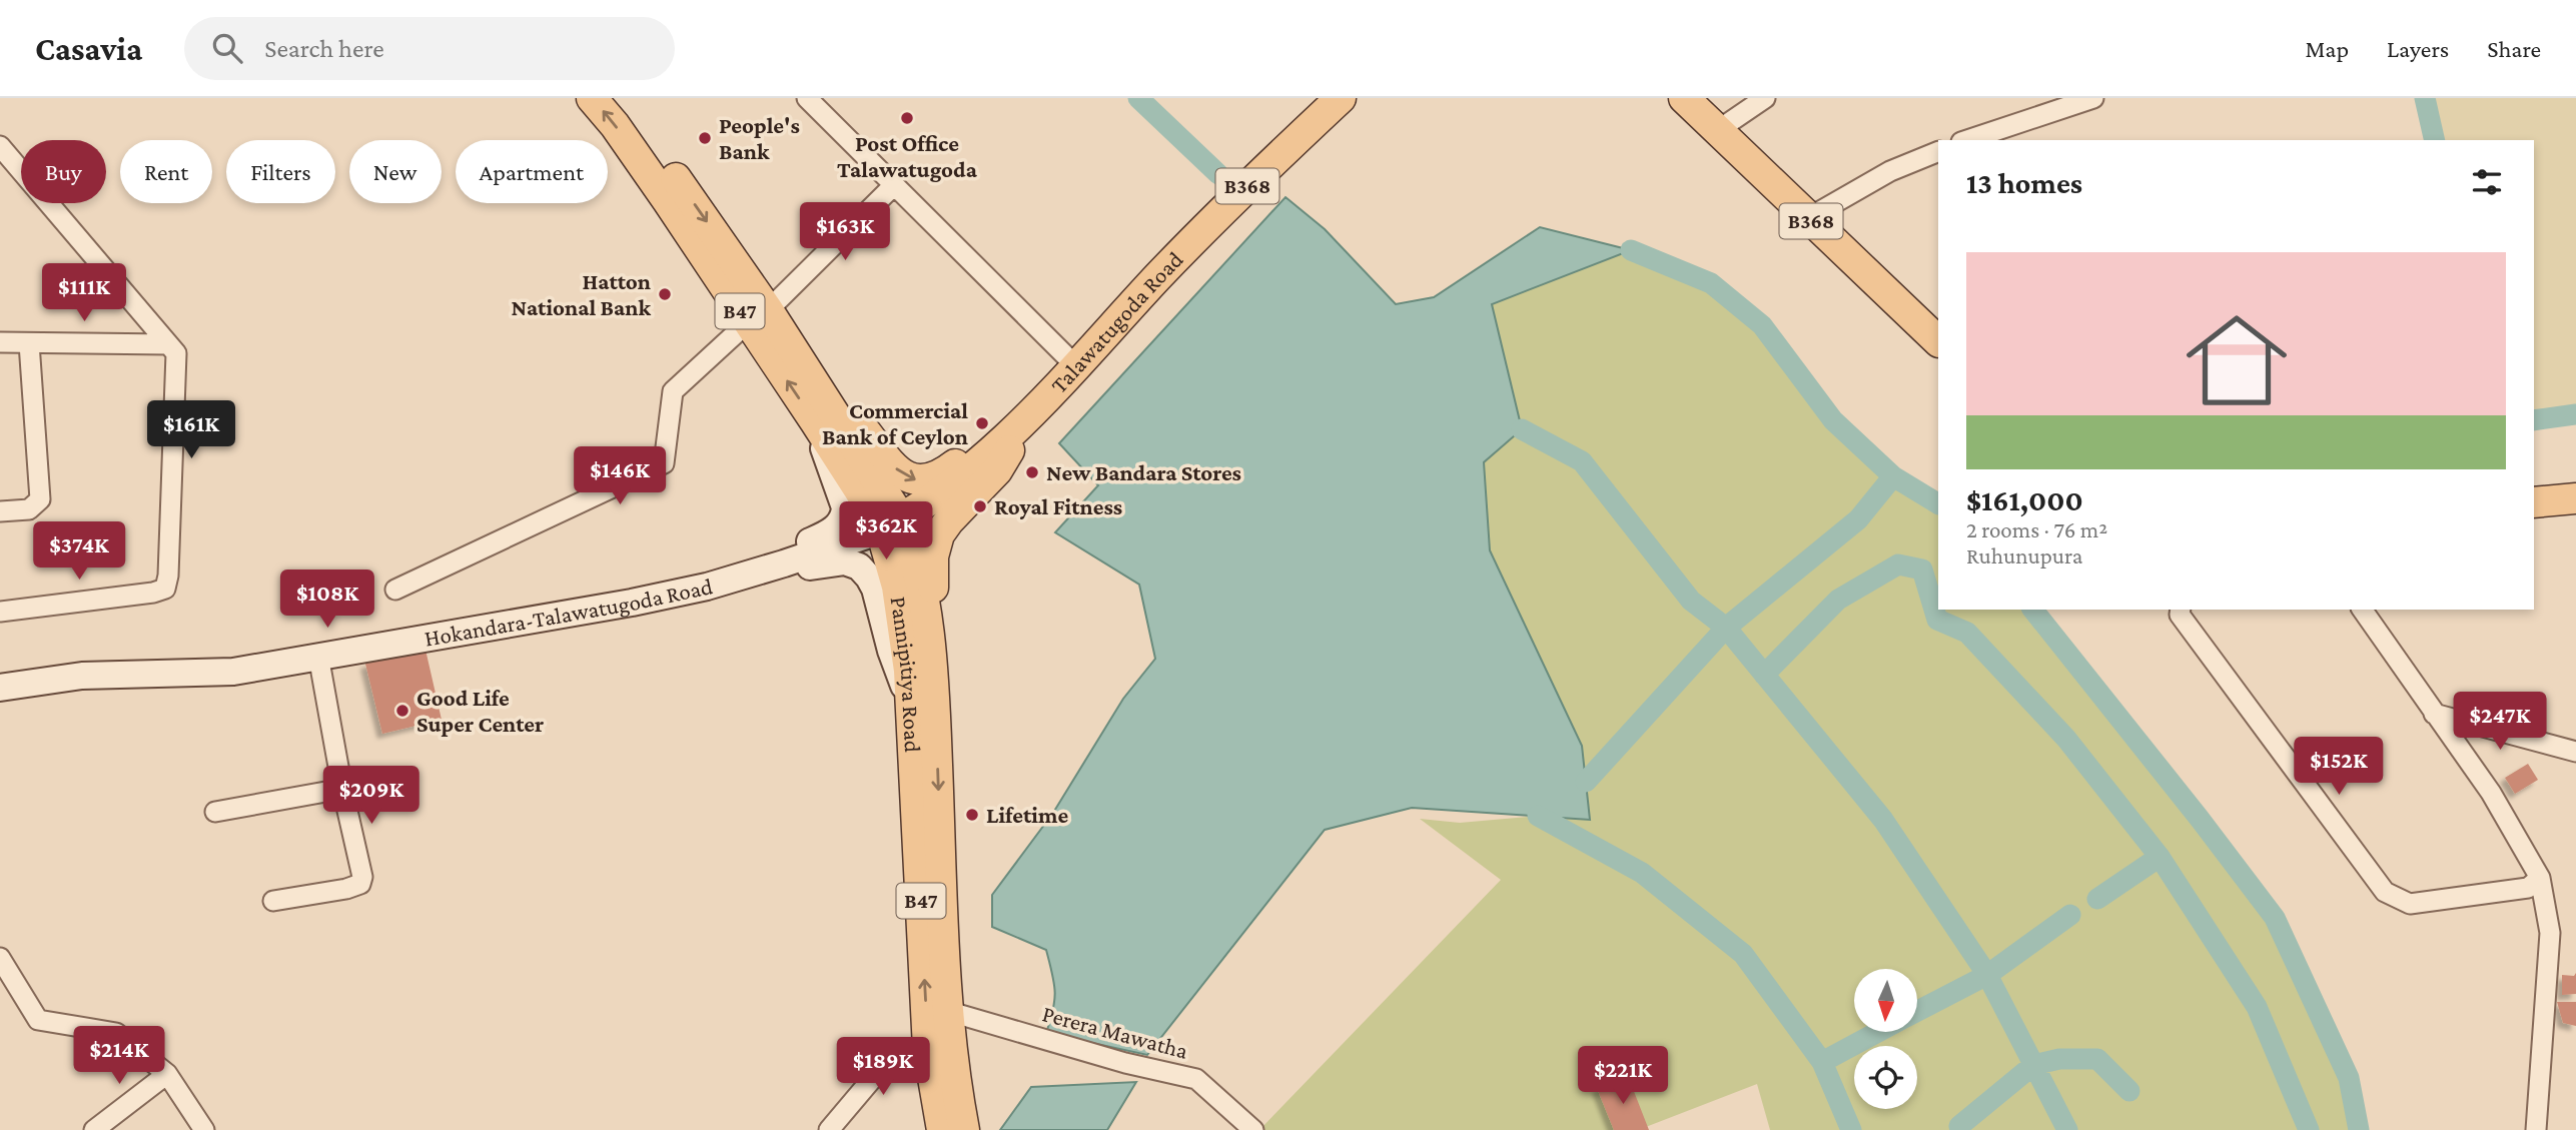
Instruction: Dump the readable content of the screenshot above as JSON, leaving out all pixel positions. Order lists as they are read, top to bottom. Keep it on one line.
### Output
{"streets":{"main road":["B368","B47","Talawatugoda Road","Hokandara-Talawatugoda Road","Pannipitiya Road"],"street":["Perera Mawatha"]},"crossings":[["Talawatugoda Road","Hokandara-Talawatugoda Road"],["Talawatugoda Road","Pannipitiya Road"],["Hokandara-Talawatugoda Road","Pannipitiya Road"],["Pannipitiya Road","Perera Mawatha"]],"places":["Post Office Talawatugoda","People's Bank","Hatton National Bank","Commercial Bank of Ceylon","New Bandara Stores","Royal Fitness","Good Life Super Center","Lifetime"],"north":"bottom","page":{"header":"Casavia","search":"Search here","nav":["Map","Layers","Share"],"chip":["Buy","Rent","Filters","New","Apartment"],"heading":"13 homes","price":["$163K","$111K","$161K","$146K","$362K","$374K","$108K","$247K","$152K","$209K","$214K","$189K","$221K"],"list":[{"name":"$161,000","note":"2 rooms · 76 m² · Ruhunupura"}]}}
